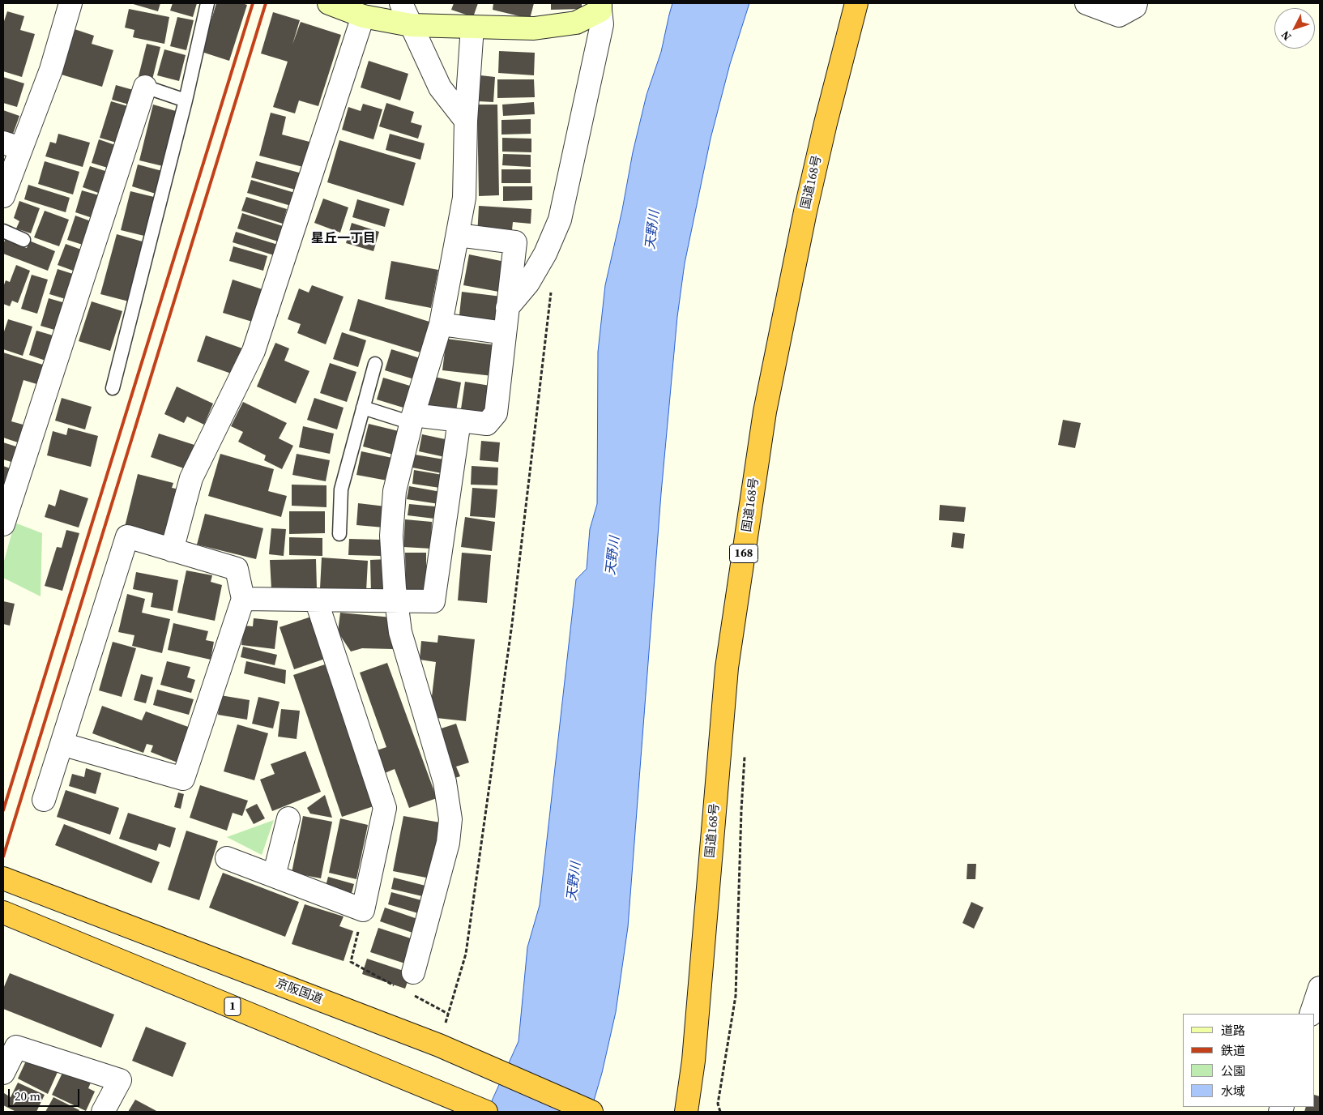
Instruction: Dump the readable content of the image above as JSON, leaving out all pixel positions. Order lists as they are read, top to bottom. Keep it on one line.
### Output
{"streets":{"highway":["国道168号","168","京阪国道","1"]},"districts":["星丘一丁目"],"water":["天野川"],"legend":["道路","鉄道","公園","水域"],"scale_bar":"20 m","north":"bottom left"}
